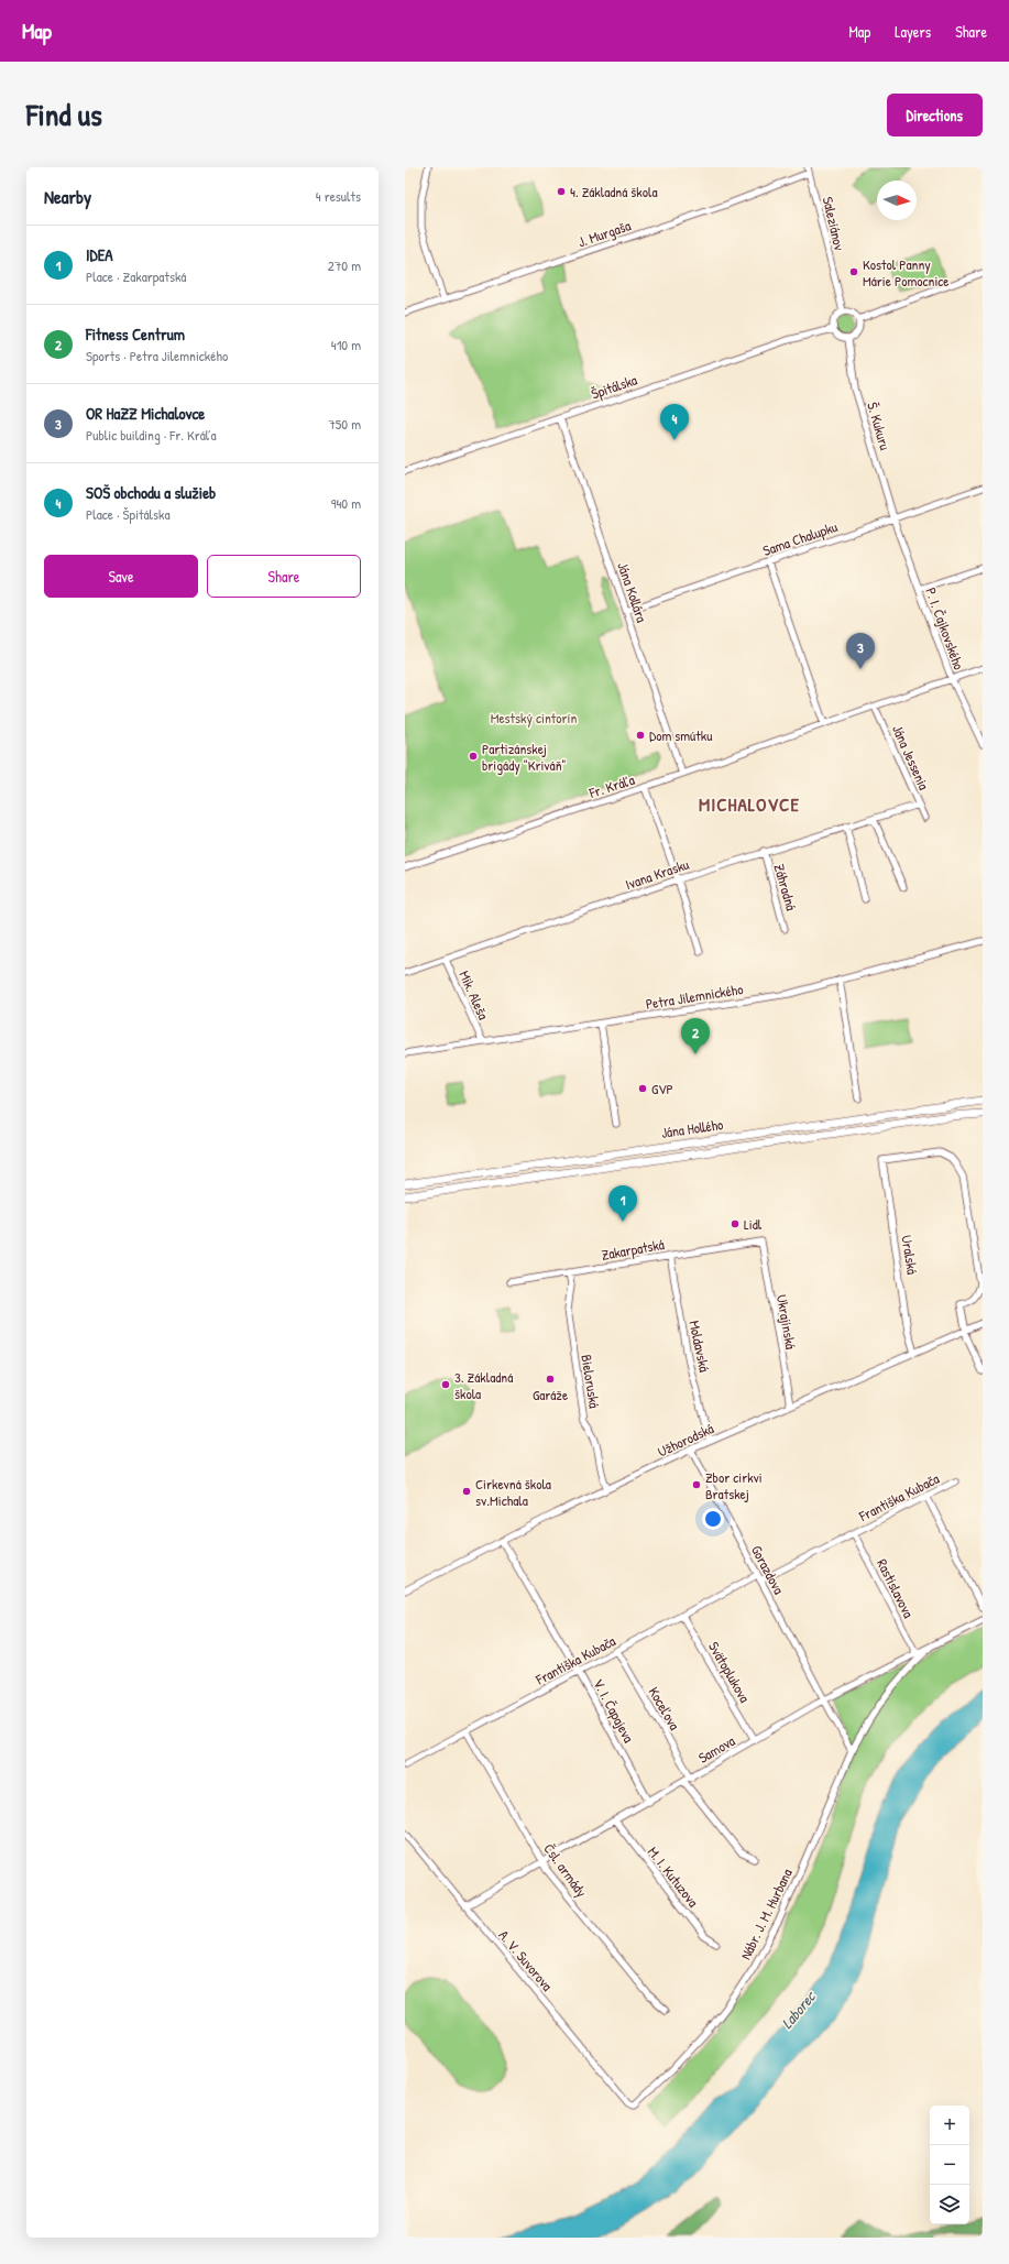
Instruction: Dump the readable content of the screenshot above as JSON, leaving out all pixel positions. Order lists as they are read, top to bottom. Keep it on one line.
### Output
{"streets":{"street":["Saleziánov","J. Murgaša","Špitálska","Š. Kukuru","Sama Chalupku","Jána Kollára","P. I. Čajkovského","Jána Jessenia","Fr. Kráľa","Ivana Krasku","Záhradná","Mik. Aleša","Petra Jilemnického","Jána Hollého","Zakarpatská","Uralská","Ukrajinská","Moldavská","Bieloruská","Užhorodská","Františka Kubača","Gorazdova","Rastislavova","Svätoplukova","Koceľova","V. I. Čapajeva","Samova","Čsl. armády","M. I. Kutuzova","Nábr. J. M. Hurbana","A. V. Suvorova"]},"crossings":[["Saleziánov","J. Murgaša"],["Saleziánov","Špitálska"],["Saleziánov","Š. Kukuru"],["Špitálska","Š. Kukuru"],["Špitálska","Jána Kollára"],["Š. Kukuru","Sama Chalupku"],["Š. Kukuru","P. I. Čajkovského"],["Sama Chalupku","Jána Kollára"],["Sama Chalupku","P. I. Čajkovského"],["Jána Kollára","Fr. Kráľa"],["P. I. Čajkovského","Fr. Kráľa"],["Jána Jessenia","Fr. Kráľa"],["Jána Jessenia","Ivana Krasku"],["Ivana Krasku","Záhradná"],["Ivana Krasku","Mik. Aleša"],["Mik. Aleša","Petra Jilemnického"],["Zakarpatská","Ukrajinská"],["Zakarpatská","Moldavská"],["Zakarpatská","Bieloruská"],["Uralská","Užhorodská"],["Ukrajinská","Užhorodská"],["Moldavská","Užhorodská"],["Bieloruská","Užhorodská"],["Užhorodská","Gorazdova"],["Užhorodská","V. I. Čapajeva"],["Františka Kubača","Gorazdova"],["Františka Kubača","Rastislavova"],["Františka Kubača","Svätoplukova"],["Františka Kubača","Koceľova"],["Františka Kubača","V. I. Čapajeva"],["Františka Kubača","Čsl. armády"],["Gorazdova","Samova"],["Rastislavova","Samova"],["Svätoplukova","Samova"],["Koceľova","Samova"],["V. I. Čapajeva","Samova"],["Samova","Čsl. armády"],["Samova","M. I. Kutuzova"],["Samova","Nábr. J. M. Hurbana"],["Samova","A. V. Suvorova"],["Nábr. J. M. Hurbana","A. V. Suvorova"]],"districts":["MICHALOVCE"],"water":["Laborec"],"parks":["Mestský cintorín"],"places":["4. Základná škola","Kostol Panny Márie Pomocnice","Dom smútku","Partizánskej brigády \"Kriváň\"","GVP","Lidl","Garáže","3. Základná škola","Zbor cirkvi Bratskej","Cirkevná škola sv.Michala"],"north":"right","page":{"header":"Map","nav":["Map","Layers","Share"],"title":"Find us","buttons":["Directions",["Save","Share"]],"heading":["Nearby","4 results"],"list":[{"mark":"1","name":"IDEA","note":"Place · Zakarpatská","value":"270 m"},{"mark":"2","name":"Fitness Centrum","note":"Sports · Petra Jilemnického","value":"410 m"},{"mark":"3","name":"OR HaZZ Michalovce","note":"Public building · Fr. Kráľa","value":"750 m"},{"mark":"4","name":"SOŠ obchodu a služieb","note":"Place · Špitálska","value":"940 m"}],"pins":["4","3","2","1"],"map_buttons":["+","−"]}}
